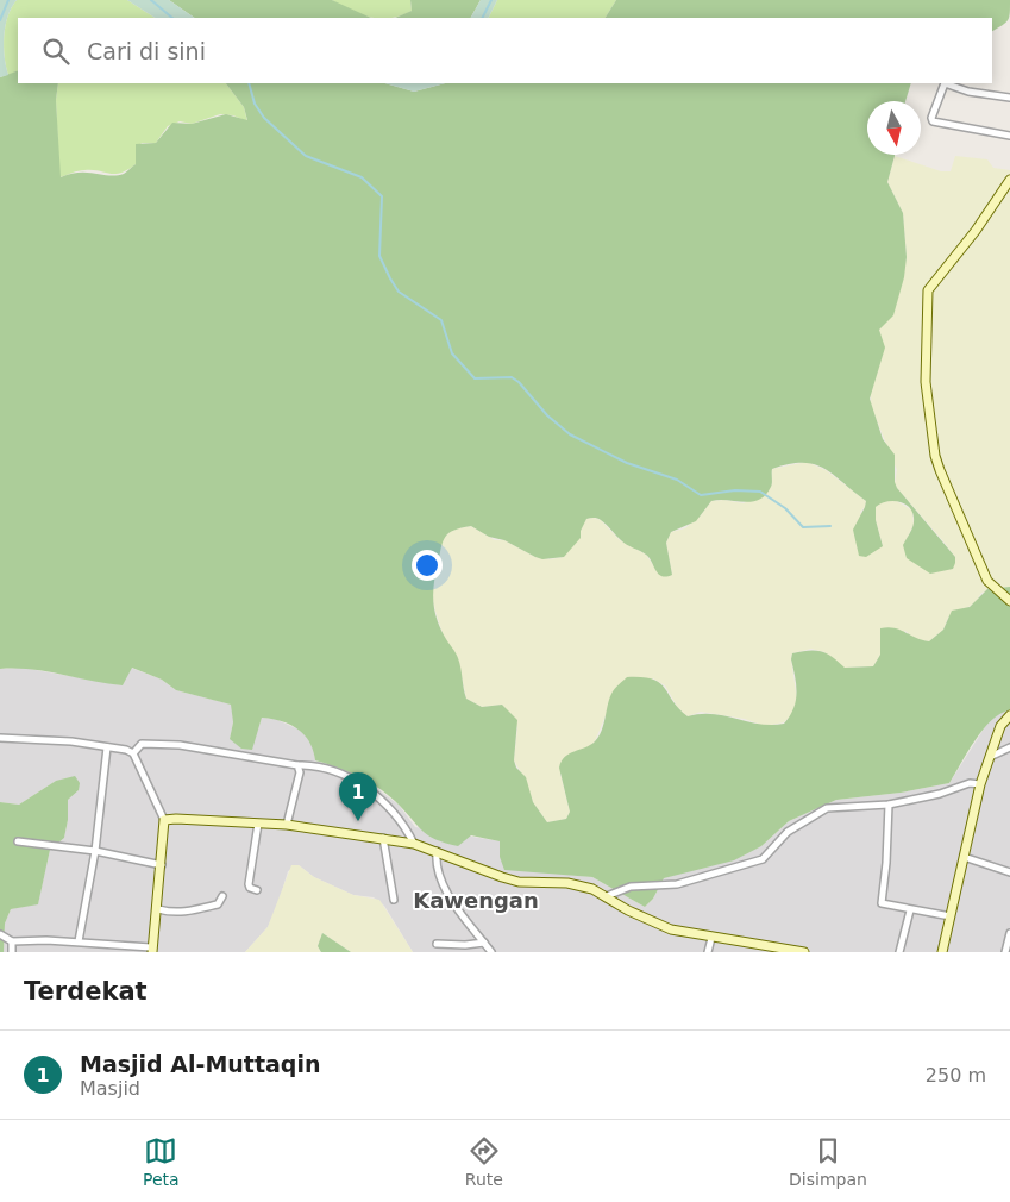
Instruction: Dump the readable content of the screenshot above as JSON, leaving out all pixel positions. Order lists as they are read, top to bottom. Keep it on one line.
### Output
{"districts":["Kawengan"],"north":"bottom","page":{"search":"Cari di sini","pins":"1","heading":"Terdekat","list":[{"mark":"1","name":"Masjid Al-Muttaqin","note":"Masjid","value":"250 m"}],"nav":["Peta","Rute","Disimpan"]}}
